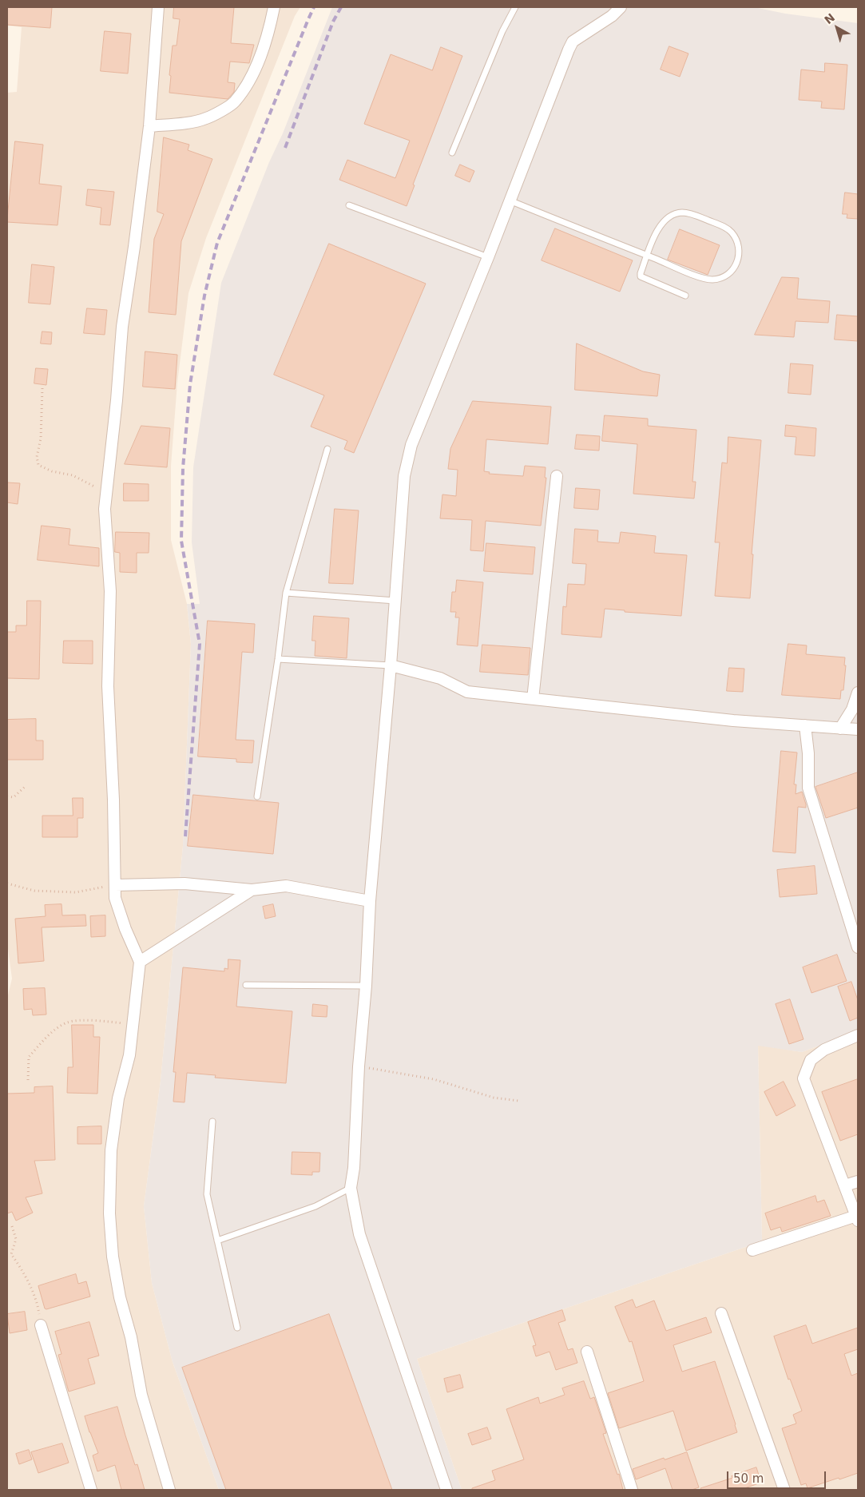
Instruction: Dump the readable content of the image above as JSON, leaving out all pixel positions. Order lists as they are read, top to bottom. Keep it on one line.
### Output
{"scale_bar":"50 m","north":"top left"}
